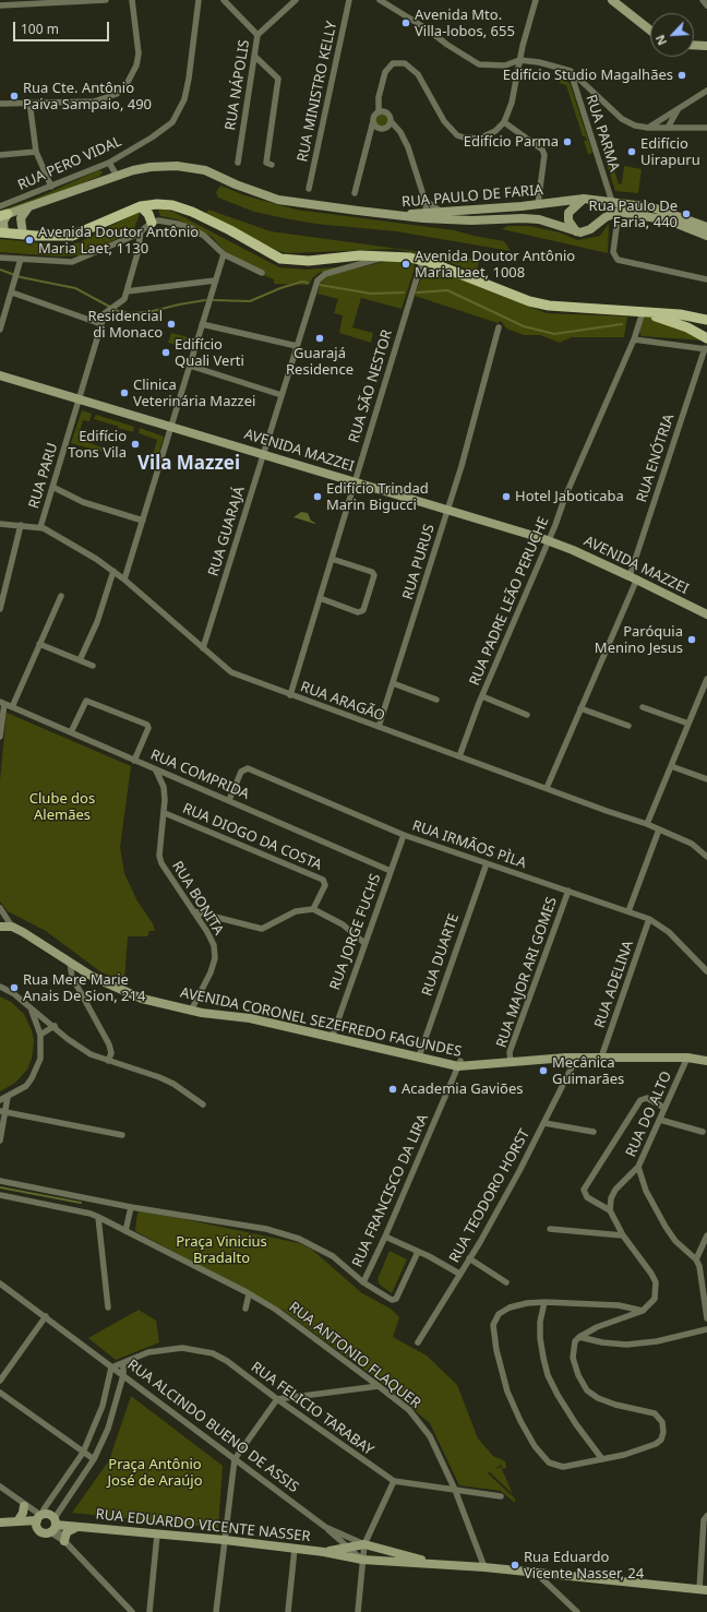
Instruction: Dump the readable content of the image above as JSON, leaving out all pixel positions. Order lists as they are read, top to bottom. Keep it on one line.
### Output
{"streets":{"street":["RUA NÁPOLIS","RUA MINISTRO KELLY","RUA PARMA","RUA PERO VIDAL","RUA PAULO DE FARIA","RUA SÃO NESTOR","AVENIDA MAZZEI","RUA ENÓTRIA","RUA PARU","RUA GUARAJÁ","RUA PURUS","RUA PADRE LEÃO PERUCHE","RUA ARAGÃO","RUA COMPRIDA","RUA DIOGO DA COSTA","RUA IRMÃOS PÌLA","RUA BONITA","RUA JORGE FUCHS","RUA DUARTE","RUA MAJOR ARI GOMES","RUA ADELINA","AVENIDA CORONEL SEZEFREDO FAGUNDES","RUA DO ALTO","RUA FRANCISCO DA LIRA","RUA TEODORO HORST","RUA ANTONIO FLAQUER","RUA FELICIO TARABAY","RUA ALCINDO BUENO DE ASSIS","RUA EDUARDO VICENTE NASSER"]},"crossings":[["RUA PARMA","RUA PAULO DE FARIA"],["RUA SÃO NESTOR","AVENIDA MAZZEI"],["RUA SÃO NESTOR","RUA ARAGÃO"],["AVENIDA MAZZEI","RUA ENÓTRIA"],["AVENIDA MAZZEI","RUA PARU"],["AVENIDA MAZZEI","RUA GUARAJÁ"],["AVENIDA MAZZEI","RUA PURUS"],["AVENIDA MAZZEI","RUA PADRE LEÃO PERUCHE"],["RUA ENÓTRIA","RUA ARAGÃO"],["RUA PARU","RUA ARAGÃO"],["RUA GUARAJÁ","RUA ARAGÃO"],["RUA PURUS","RUA ARAGÃO"],["RUA PADRE LEÃO PERUCHE","RUA ARAGÃO"],["RUA COMPRIDA","RUA IRMÃOS PÌLA"],["RUA COMPRIDA","RUA BONITA"],["RUA COMPRIDA","RUA JORGE FUCHS"],["RUA DIOGO DA COSTA","RUA BONITA"],["RUA IRMÃOS PÌLA","RUA JORGE FUCHS"],["RUA IRMÃOS PÌLA","RUA DUARTE"],["RUA IRMÃOS PÌLA","RUA MAJOR ARI GOMES"],["RUA IRMÃOS PÌLA","RUA ADELINA"],["RUA BONITA","AVENIDA CORONEL SEZEFREDO FAGUNDES"],["RUA JORGE FUCHS","AVENIDA CORONEL SEZEFREDO FAGUNDES"],["RUA DUARTE","AVENIDA CORONEL SEZEFREDO FAGUNDES"],["RUA MAJOR ARI GOMES","AVENIDA CORONEL SEZEFREDO FAGUNDES"],["AVENIDA CORONEL SEZEFREDO FAGUNDES","RUA FRANCISCO DA LIRA"],["AVENIDA CORONEL SEZEFREDO FAGUNDES","RUA TEODORO HORST"],["RUA ANTONIO FLAQUER","RUA FELICIO TARABAY"],["RUA ANTONIO FLAQUER","RUA EDUARDO VICENTE NASSER"],["RUA FELICIO TARABAY","RUA ALCINDO BUENO DE ASSIS"],["RUA ALCINDO BUENO DE ASSIS","RUA EDUARDO VICENTE NASSER"]],"districts":["Vila Mazzei"],"parks":["Clube dos Alemães","Praça Vinicius Bradalto","Praça Antônio José de Araújo"],"places":["Avenida Mto. Villa-lobos, 655","Edifício Studio Magalhães","Rua Cte. Antônio Paiva Sampaio, 490","Edifício Parma","Edifício Uirapuru","Rua Paulo De Faria, 440","Avenida Doutor Antônio Maria Laet, 1130","Avenida Doutor Antônio Maria Laet, 1008","Residencial di Monaco","Guarajá Residence","Edifício Quali Verti","Clinica Veterinária Mazzei","Edifício Tons Vila","Edifício Trindad Marin Bigucci","Hotel Jaboticaba","Paróquia Menino Jesus","Rua Mere Marie Anais De Sion, 214","Mecânica Guimarães","Academia Gaviões","Rua Eduardo Vicente Nasser, 24"],"scale_bar":"100 m","north":"bottom left"}
